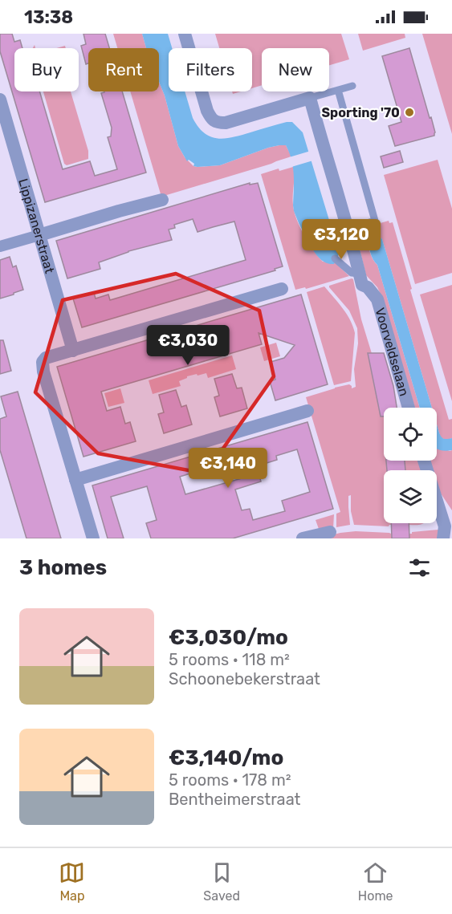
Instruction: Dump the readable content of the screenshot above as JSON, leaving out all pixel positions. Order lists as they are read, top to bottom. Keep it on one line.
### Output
{"streets":{"street":["Lippizanerstraat","Voorveldselaan"]},"places":["Sporting '70"],"page":{"status":"13:38","chip":["Buy","Rent","Filters","New"],"price":["€3,120","€3,030","€3,140"],"heading":"3 homes","list":[{"name":"€3,030/mo","note":"5 rooms · 118 m² · Schoonebekerstraat"},{"name":"€3,140/mo","note":"5 rooms · 178 m² · Bentheimerstraat"}],"tabs":["Map","Saved","Home"]}}
